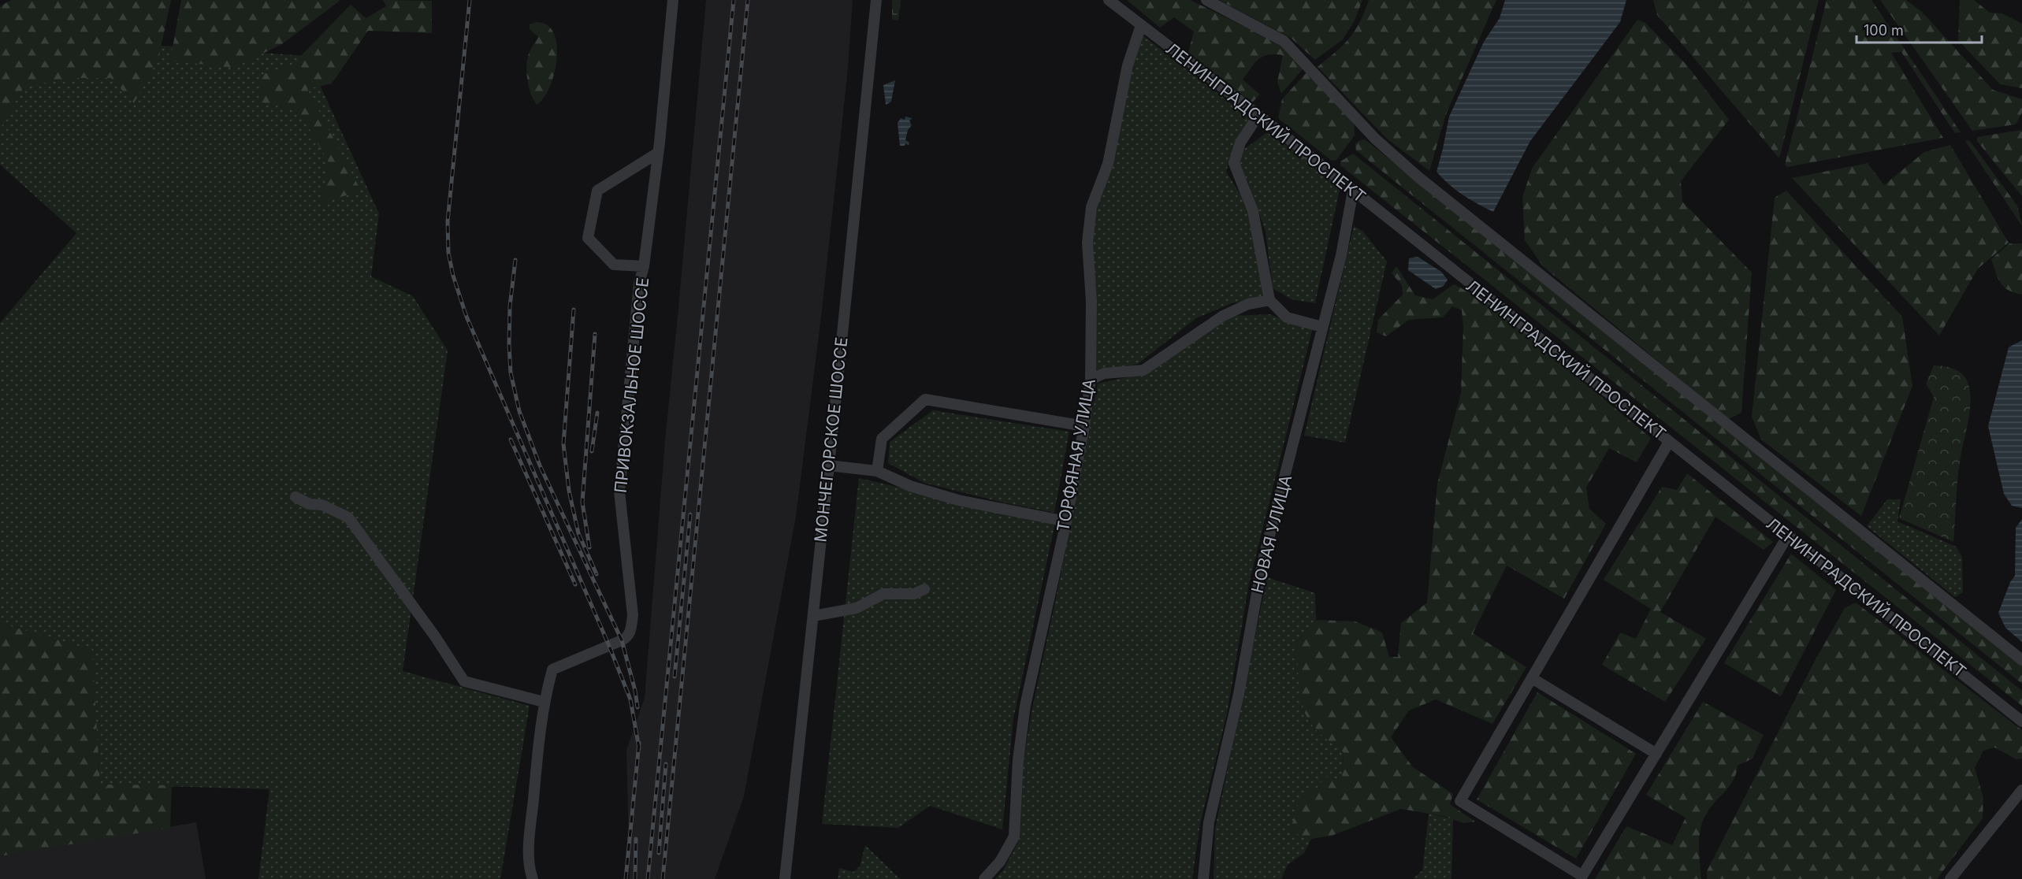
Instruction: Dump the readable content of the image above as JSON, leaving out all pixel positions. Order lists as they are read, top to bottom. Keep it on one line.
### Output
{"streets":{"street":["ЛЕНИНГРАДСКИЙ ПРОСПЕКТ","ПРИВОКЗАЛЬНОЕ ШОССЕ","МОНЧЕГОРСКОЕ ШОССЕ","ТОРФЯНАЯ УЛИЦА","НОВАЯ УЛИЦА"]},"crossings":[["ЛЕНИНГРАДСКИЙ ПРОСПЕКТ","ТОРФЯНАЯ УЛИЦА"],["ЛЕНИНГРАДСКИЙ ПРОСПЕКТ","НОВАЯ УЛИЦА"]],"scale_bar":"100 m"}
